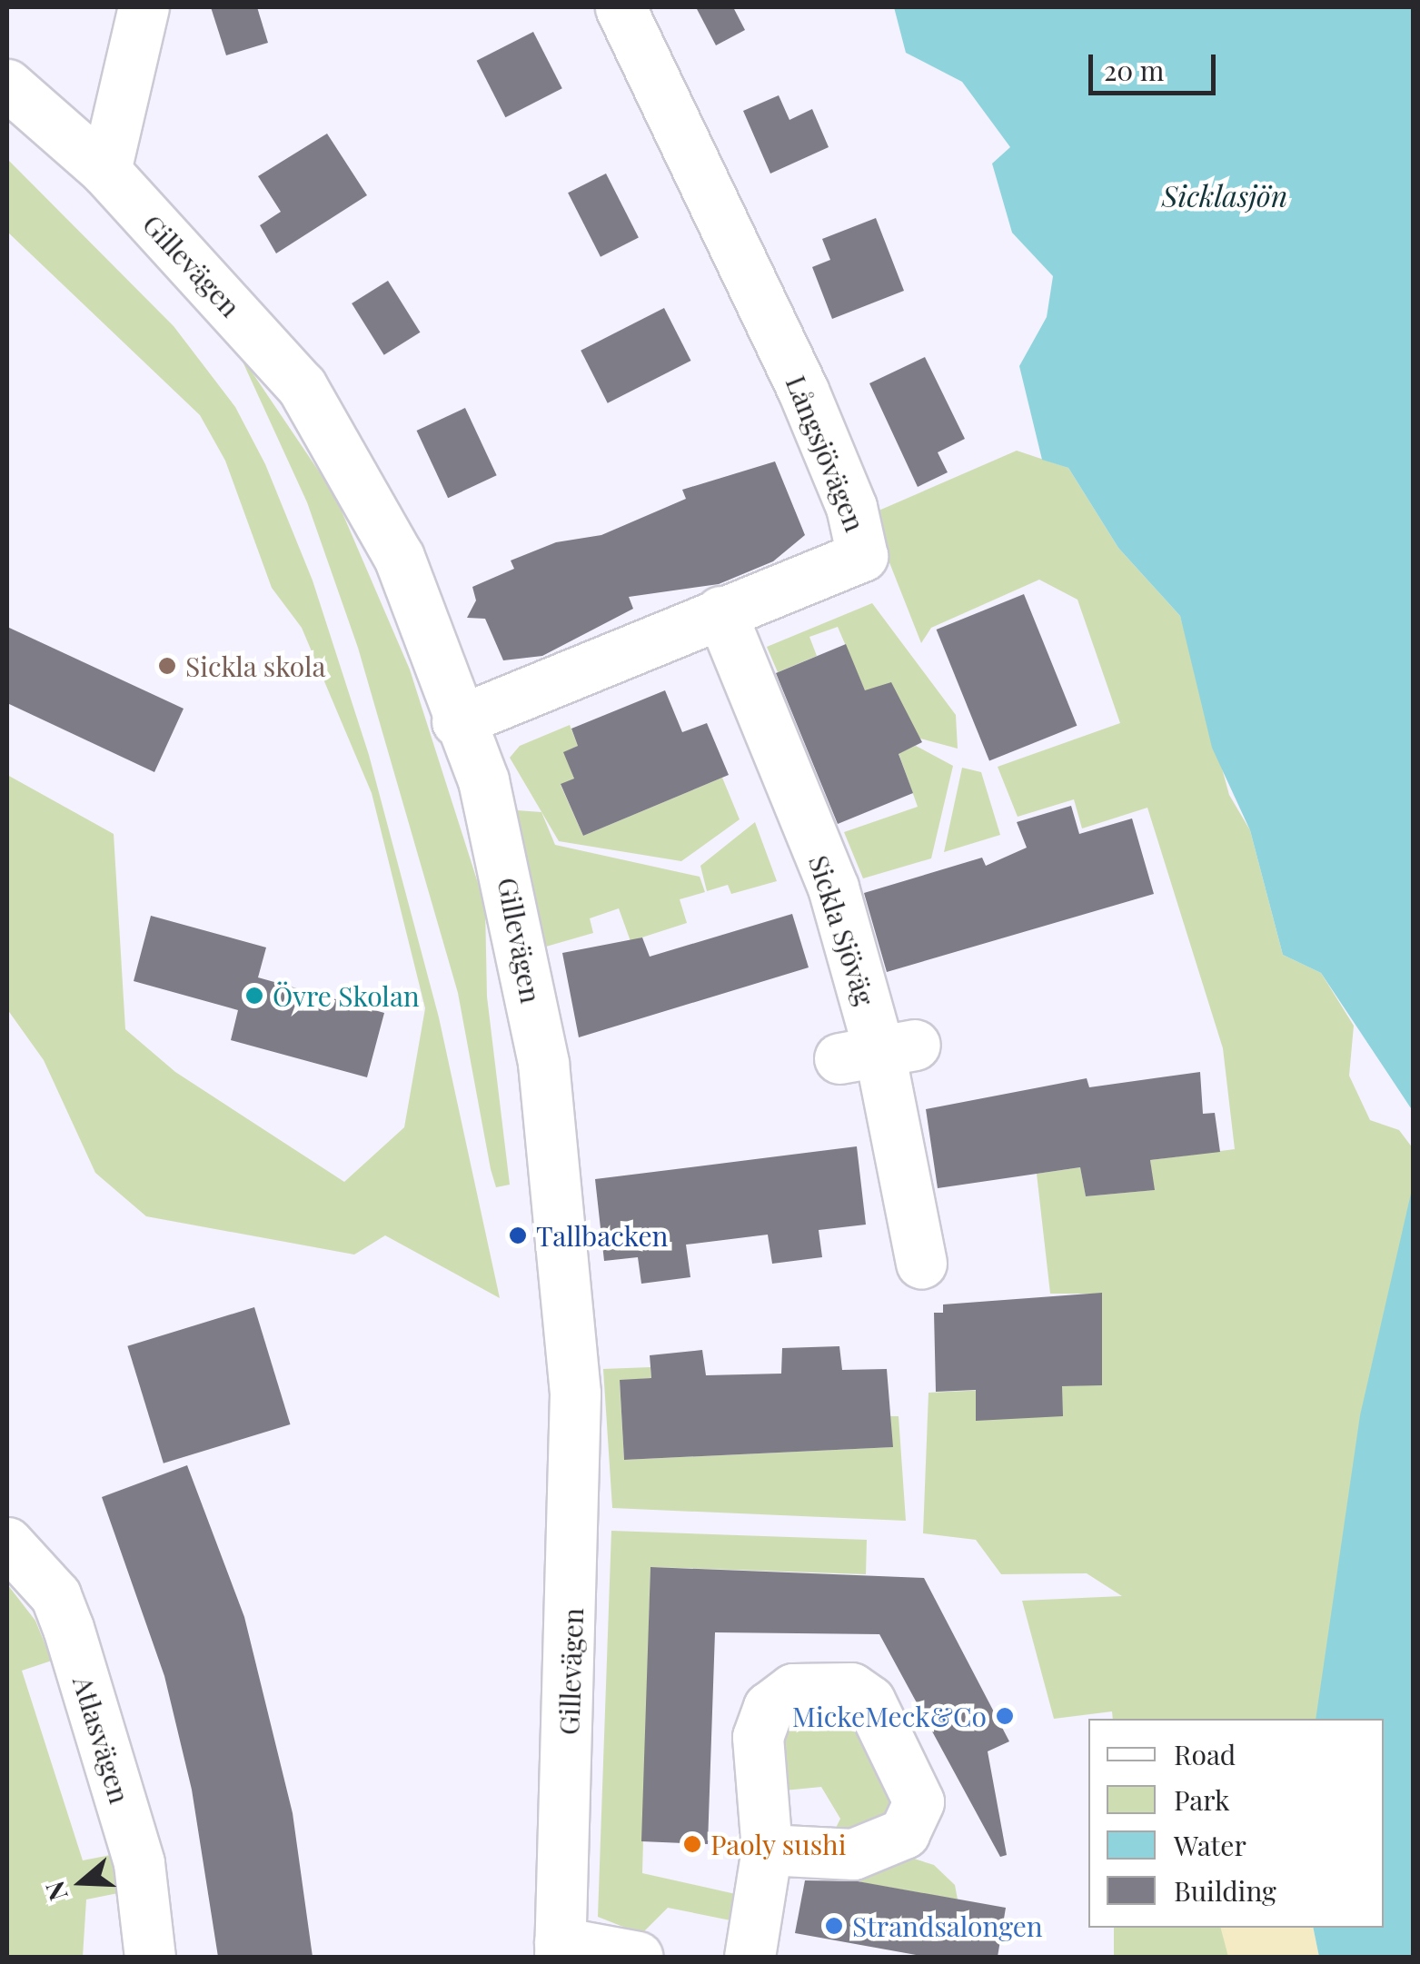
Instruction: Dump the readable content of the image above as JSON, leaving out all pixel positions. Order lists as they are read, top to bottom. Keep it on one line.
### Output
{"streets":{"street":["Gillevägen","Långsjövägen","Sickla Sjöväg","Atlasvägen"]},"crossings":[["Gillevägen","Långsjövägen"],["Långsjövägen","Sickla Sjöväg"]],"water":["Sicklasjön"],"places":["Sickla skola","Övre Skolan","Tallbacken","MickeMeck&Co","Paoly sushi","Strandsalongen"],"legend":["Road","Park","Water","Building"],"scale_bar":"20 m","north":"left"}
